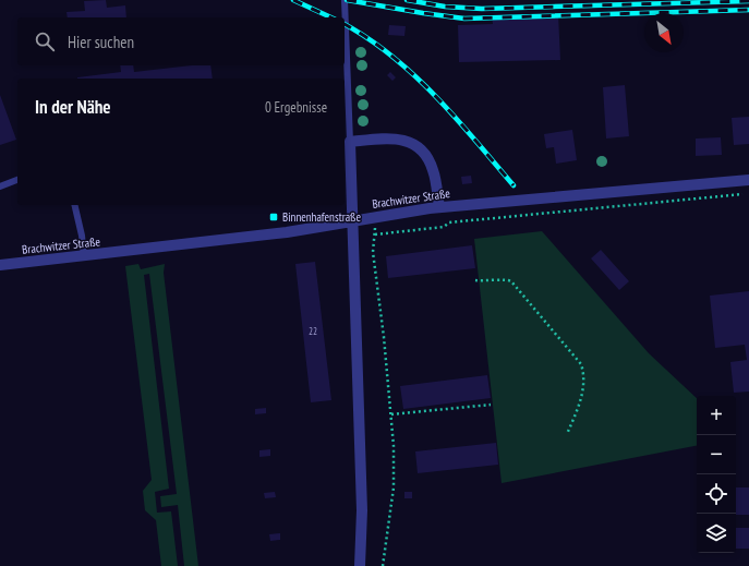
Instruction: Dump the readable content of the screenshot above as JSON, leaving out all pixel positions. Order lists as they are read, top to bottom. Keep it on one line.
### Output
{"streets":{"street":["Brachwitzer Straße"]},"places":{"transit":["Binnenhafenstraße"]},"house_numbers":["22"],"north":"bottom right","page":{"search":"Hier suchen","heading":["In der Nähe","0 Ergebnisse"],"map_buttons":["+","−"]}}
